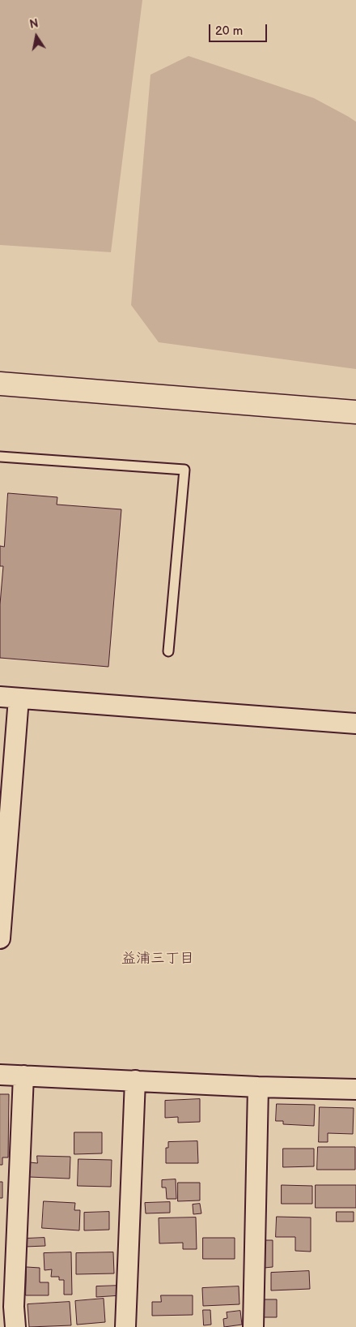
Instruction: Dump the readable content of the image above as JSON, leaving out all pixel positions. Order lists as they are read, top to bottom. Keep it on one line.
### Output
{"districts":["益浦三丁目"],"scale_bar":"20 m","north":"top"}
